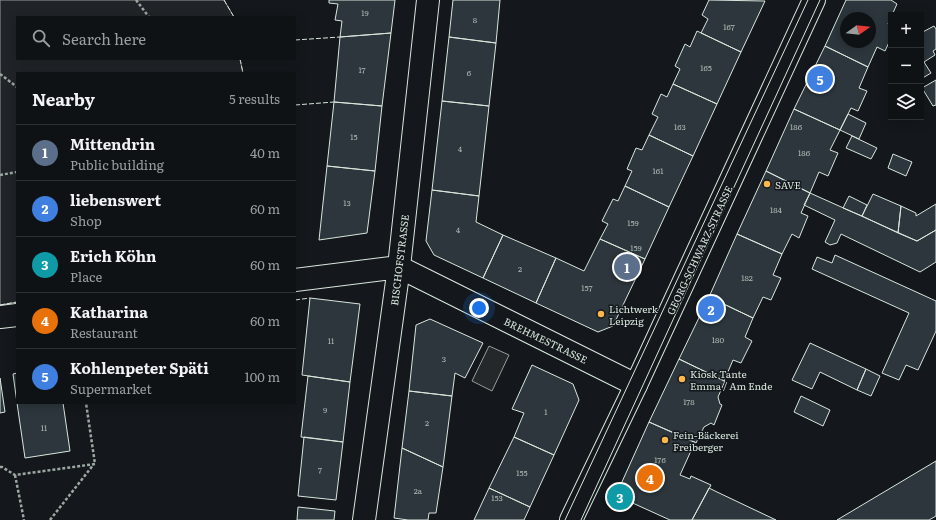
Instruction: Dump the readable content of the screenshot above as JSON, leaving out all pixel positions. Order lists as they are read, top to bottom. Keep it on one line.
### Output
{"streets":{"street":["GEORG-SCHWARZ-STRASSE","BISCHOFSTRASSE","BREHMESTRASSE"]},"crossings":[["GEORG-SCHWARZ-STRASSE","BREHMESTRASSE"],["BISCHOFSTRASSE","BREHMESTRASSE"]],"places":["SAVE","Lichtwerk Leipzig","Kiosk Tante Emma / Am Ende","Fein-Bäckerei Freiberger"],"house_numbers":["19","8","167","165","17","6","163","186","15","4","186","161","13","184","159","4","159","2","182","157","180","11","3","178","9","1","2","11","176","7","155","2a","153"],"north":"right","page":{"map_buttons":["+","−"],"search":"Search here","pins":["5","1","2","4","3"],"heading":["Nearby","5 results"],"list":[{"mark":"1","name":"Mittendrin","note":"Public building","value":"40 m"},{"mark":"2","name":"liebenswert","note":"Shop","value":"60 m"},{"mark":"3","name":"Erich Köhn","note":"Place","value":"60 m"},{"mark":"4","name":"Katharina","note":"Restaurant","value":"60 m"},{"mark":"5","name":"Kohlenpeter Späti","note":"Supermarket","value":"100 m"}]}}
